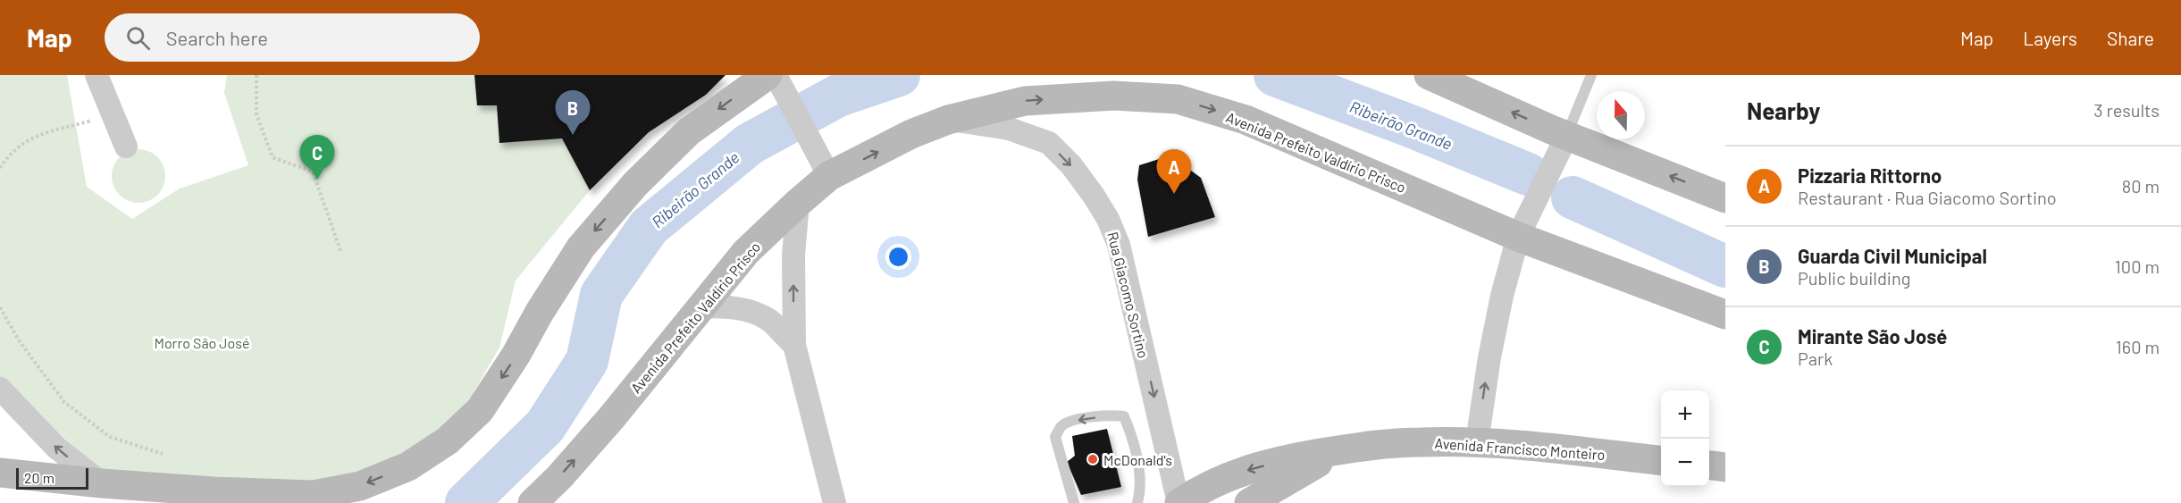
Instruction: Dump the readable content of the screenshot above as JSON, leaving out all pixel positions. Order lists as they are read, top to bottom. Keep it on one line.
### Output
{"streets":{"main road":["Avenida Prefeito Valdírio Prisco","Avenida Francisco Monteiro"],"street":["Rua Giacomo Sortino"]},"crossings":[["Avenida Prefeito Valdírio Prisco","Rua Giacomo Sortino"],["Rua Giacomo Sortino","Avenida Francisco Monteiro"]],"one_way":["Avenida Prefeito Valdírio Prisco","Rua Giacomo Sortino"],"water":["Ribeirão Grande"],"parks":["Morro São José"],"places":["McDonald's"],"scale_bar":"20 m","north":"top","page":{"header":"Map","search":"Search here","nav":["Map","Layers","Share"],"heading":["Nearby","3 results"],"pins":["B","C","A"],"list":[{"mark":"A","name":"Pizzaria Rittorno","note":"Restaurant · Rua Giacomo Sortino","value":"80 m"},{"mark":"B","name":"Guarda Civil Municipal","note":"Public building","value":"100 m"},{"mark":"C","name":"Mirante São José","note":"Park","value":"160 m"}],"map_buttons":["+","−"],"scale":"20 m"}}
